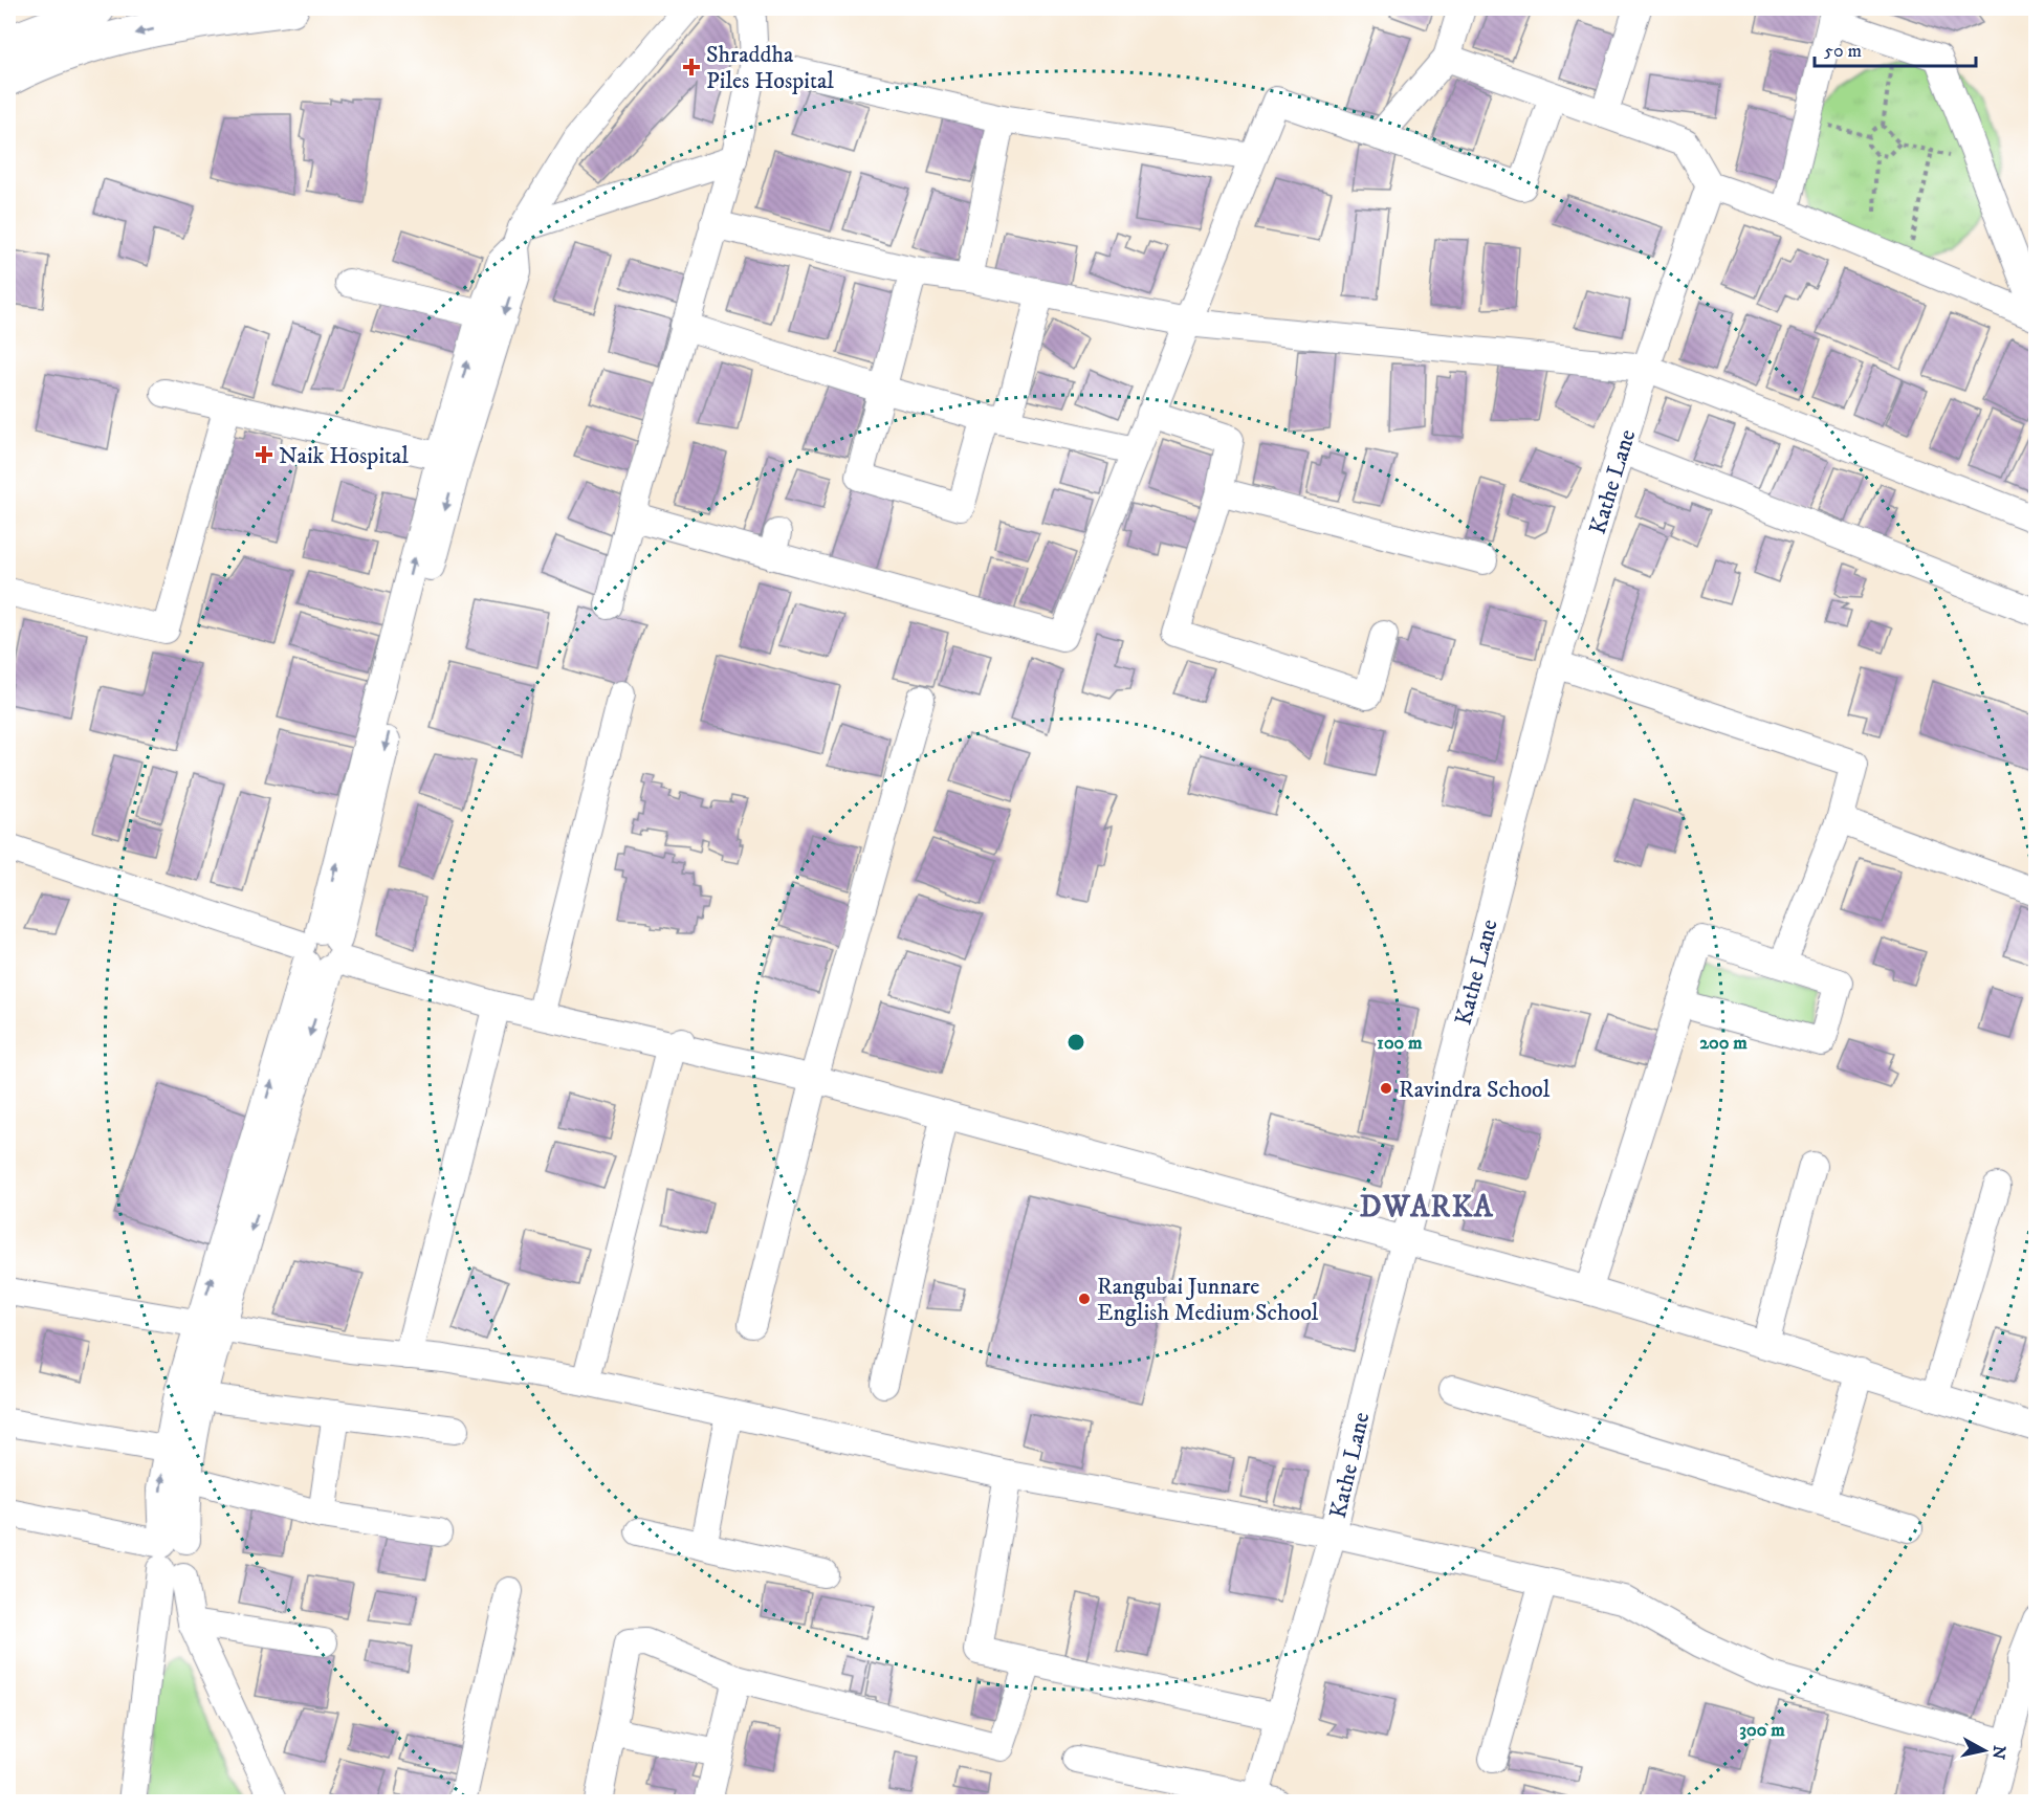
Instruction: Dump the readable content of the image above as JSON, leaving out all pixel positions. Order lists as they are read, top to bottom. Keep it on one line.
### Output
{"streets":{"street":["Kathe Lane"]},"districts":["DWARKA"],"places":{"health":["Shraddha Piles Hospital","Naik Hospital"],"other":["Ravindra School","Rangubai Junnare English Medium School"]},"scale_bar":"50 m","north":"right","rings":["100 m","200 m","300 m"]}
